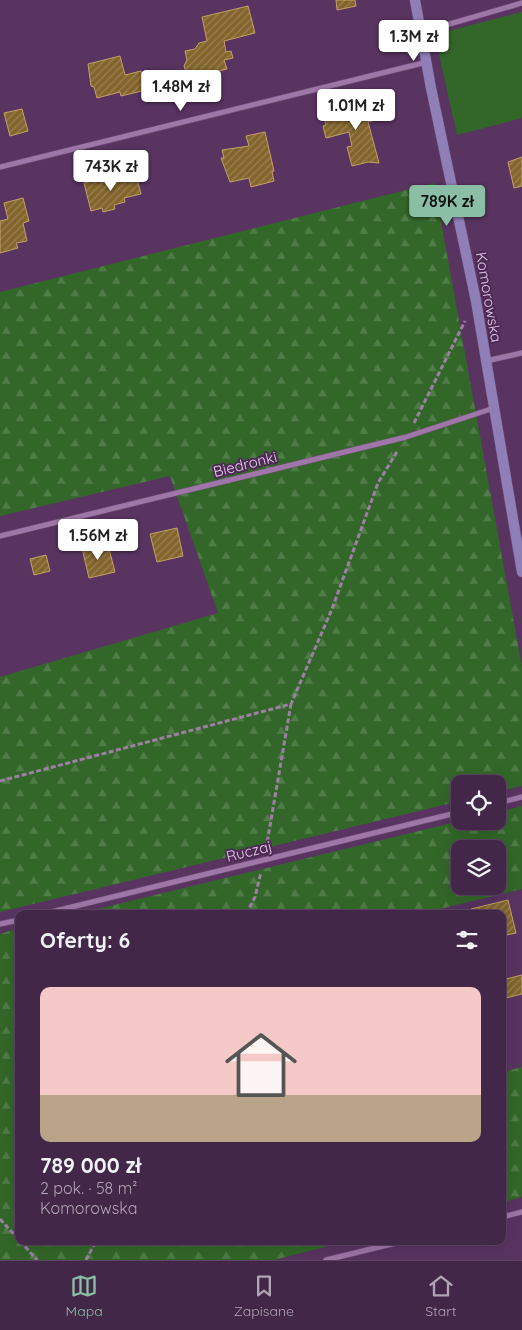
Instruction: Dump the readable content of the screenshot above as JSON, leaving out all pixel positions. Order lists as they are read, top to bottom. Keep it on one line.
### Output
{"streets":{"street":["Komorowska","Biedronki","Ruczaj"]},"crossings":[["Komorowska","Biedronki"]],"page":{"price":["1.3M zł","1.48M zł","1.01M zł","743K zł","789K zł","1.56M zł"],"heading":"Oferty: 6","list":[{"name":"789 000 zł","note":"2 pok. · 58 m² · Komorowska"}],"tabs":["Mapa","Zapisane","Start"]}}
